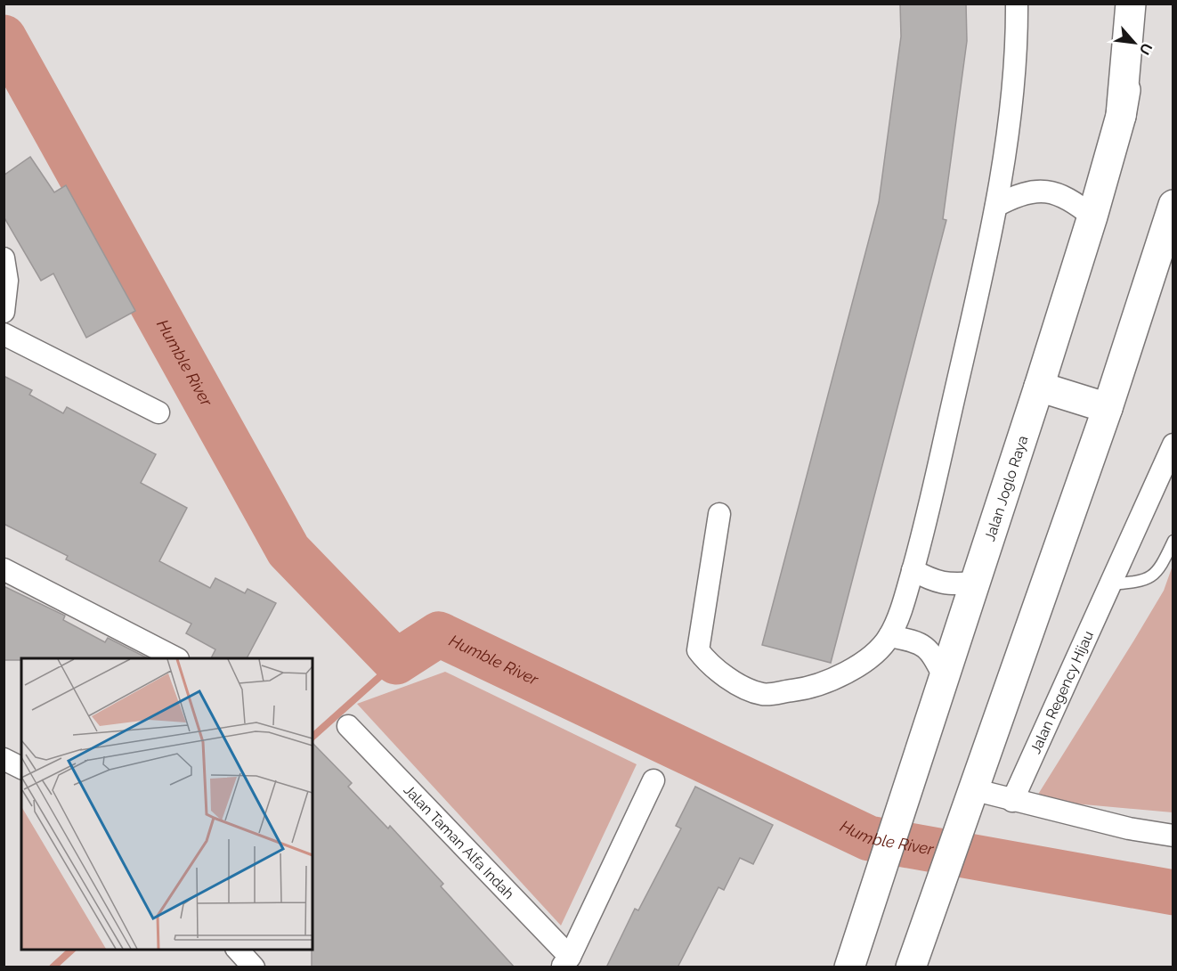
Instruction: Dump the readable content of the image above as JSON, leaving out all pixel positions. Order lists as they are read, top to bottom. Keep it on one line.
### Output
{"streets":{"main road":["Jalan Joglo Raya"],"street":["Jalan Regency Hijau","Jalan Taman Alfa Indah"]},"water":["Humble River"],"north":"bottom right"}
